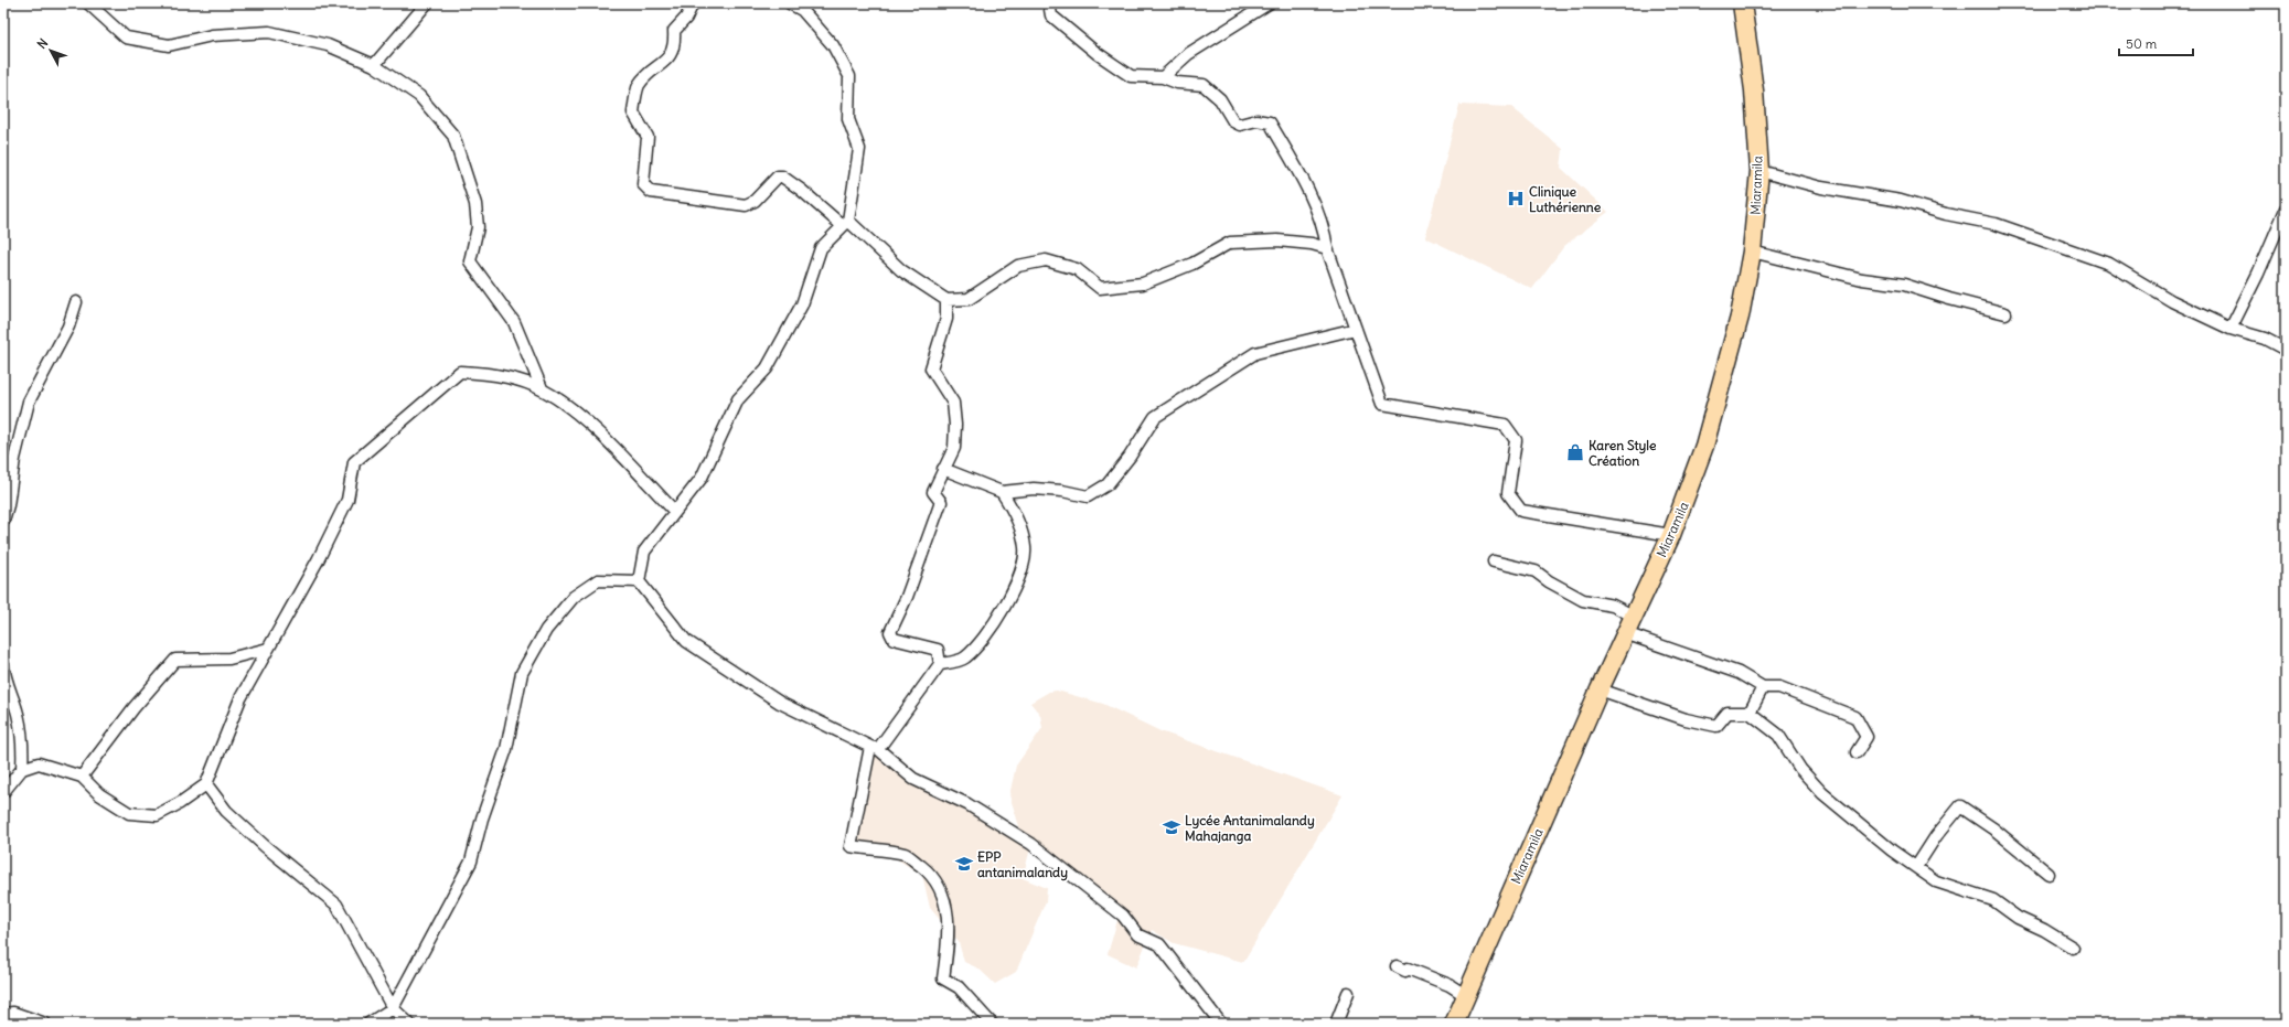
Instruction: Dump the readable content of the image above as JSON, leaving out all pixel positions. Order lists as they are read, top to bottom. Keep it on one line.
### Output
{"streets":{"main road":["Miaramila"]},"places":{"hospital":["Clinique Luthérienne"],"shop":["Karen Style Création"],"school or university":["Lycée Antanimalandy Mahajanga","EPP antanimalandy"]},"scale_bar":"50 m","north":"top left"}
